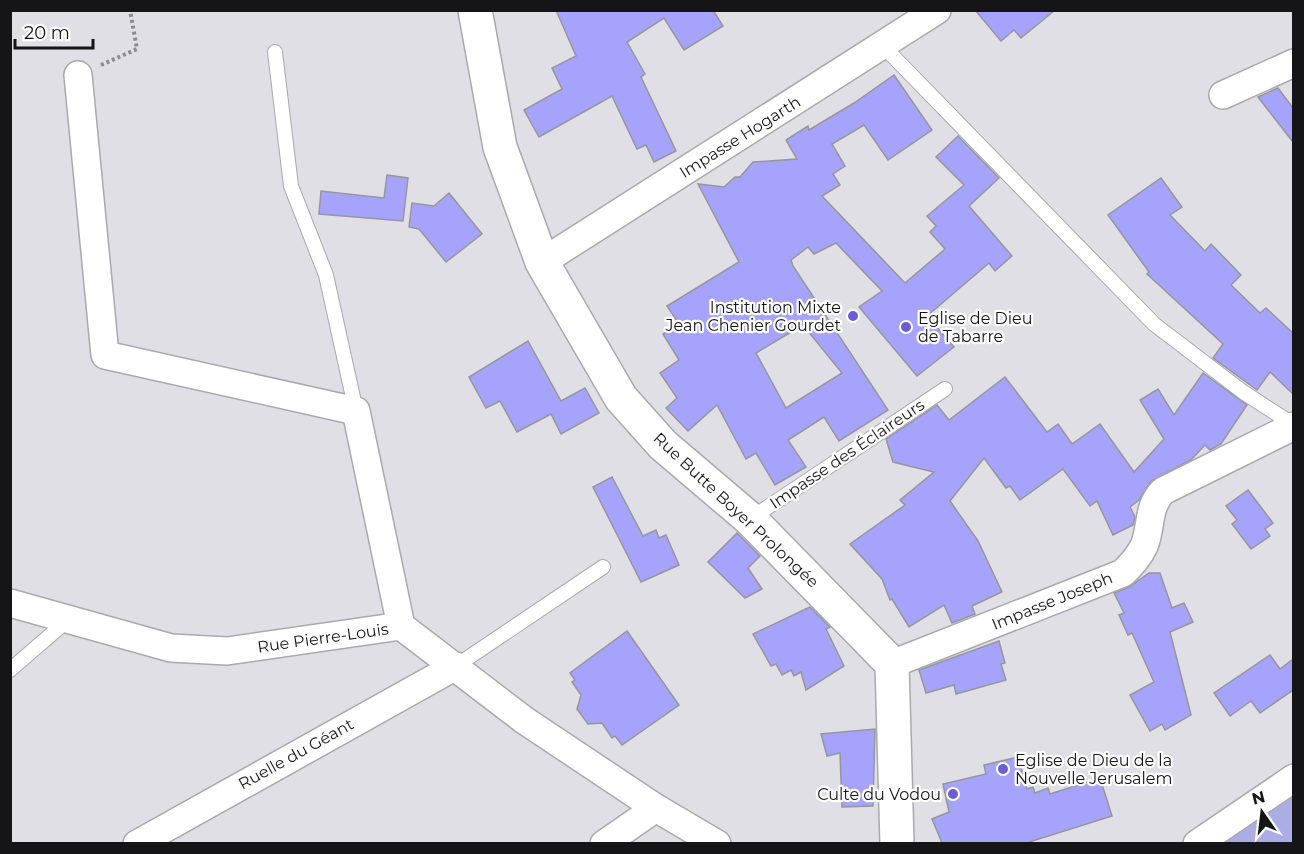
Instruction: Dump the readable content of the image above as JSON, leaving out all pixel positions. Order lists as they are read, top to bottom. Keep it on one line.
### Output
{"streets":{"street":["Impasse Hogarth","Rue Butte Boyer Prolongée","Impasse Joseph","Rue Pierre-Louis","Ruelle du Géant"],"lane":["Impasse des Éclaireurs"]},"crossings":[["Impasse Hogarth","Rue Butte Boyer Prolongée"],["Impasse des Éclaireurs","Rue Butte Boyer Prolongée"],["Rue Butte Boyer Prolongée","Impasse Joseph"],["Rue Pierre-Louis","Ruelle du Géant"]],"places":["Institution Mixte Jean Chenier Gourdet","Eglise de Dieu de Tabarre","Eglise de Dieu de la Nouvelle Jerusalem","Culte du Vodou"],"scale_bar":"20 m","north":"top"}
